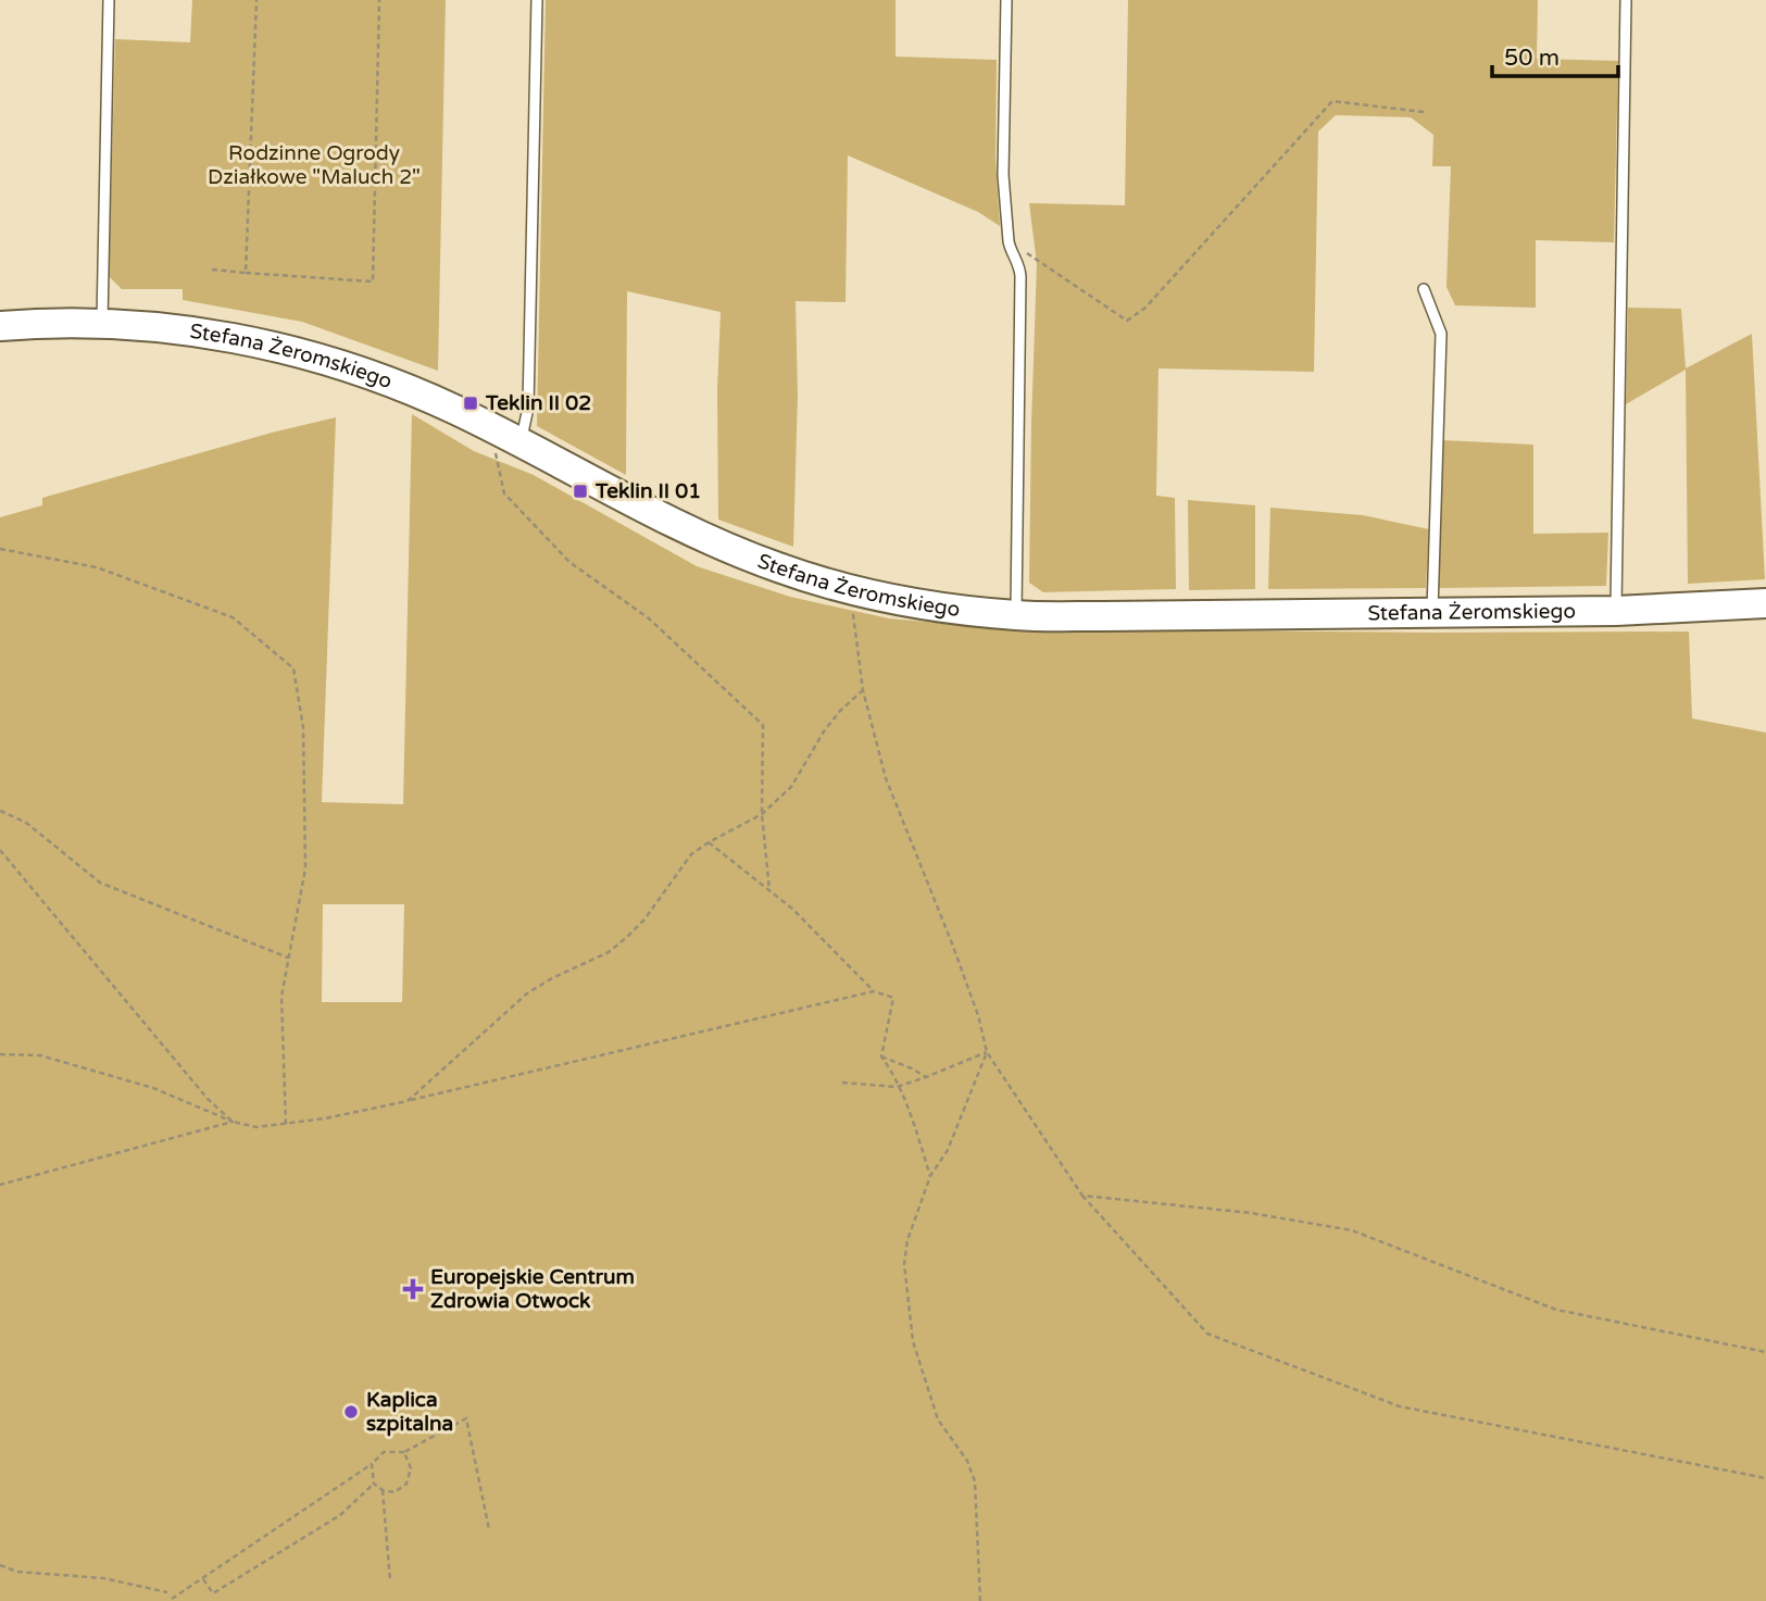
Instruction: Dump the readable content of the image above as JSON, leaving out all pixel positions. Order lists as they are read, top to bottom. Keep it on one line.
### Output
{"streets":{"main road":["Stefana Żeromskiego"]},"parks":["Rodzinne Ogrody Działkowe \"Maluch 2\""],"places":{"transit":["Teklin II 02","Teklin II 01"],"health":["Europejskie Centrum Zdrowia Otwock"],"other":["Kaplica szpitalna"]},"scale_bar":"50 m"}
